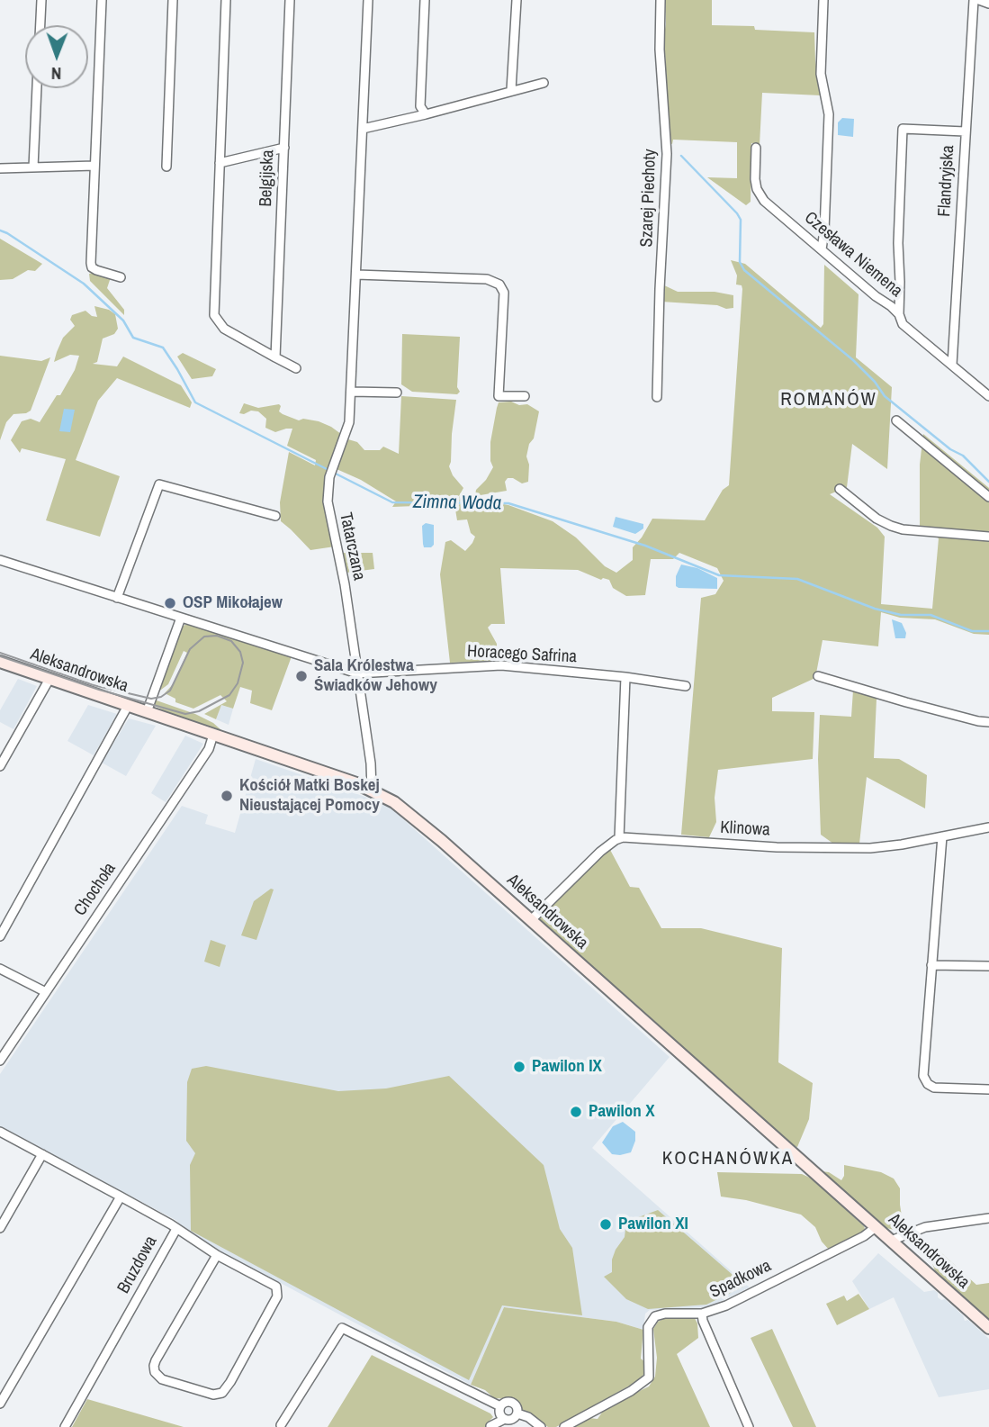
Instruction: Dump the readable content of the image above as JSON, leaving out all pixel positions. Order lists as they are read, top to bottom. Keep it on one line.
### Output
{"streets":{"main road":["Aleksandrowska"],"street":["Belgijska","Flandryjska","Szarej Piechoty","Czesława Niemena","Tatarczana","Horacego Safrina","Klinowa","Chochoła","Bruzdowa","Spadkowa"]},"crossings":[["Flandryjska","Czesława Niemena"],["Tatarczana","Horacego Safrina"],["Tatarczana","Aleksandrowska"],["Aleksandrowska","Chochoła"],["Aleksandrowska","Spadkowa"]],"districts":["ROMANÓW","KOCHANÓWKA"],"water":["Zimna Woda"],"places":["OSP Mikołajew","Sala Królestwa Świadków Jehowy","Kościół Matki Boskej Nieustającej Pomocy","Pawilon IX","Pawilon X","Pawilon XI"],"north":"bottom"}
